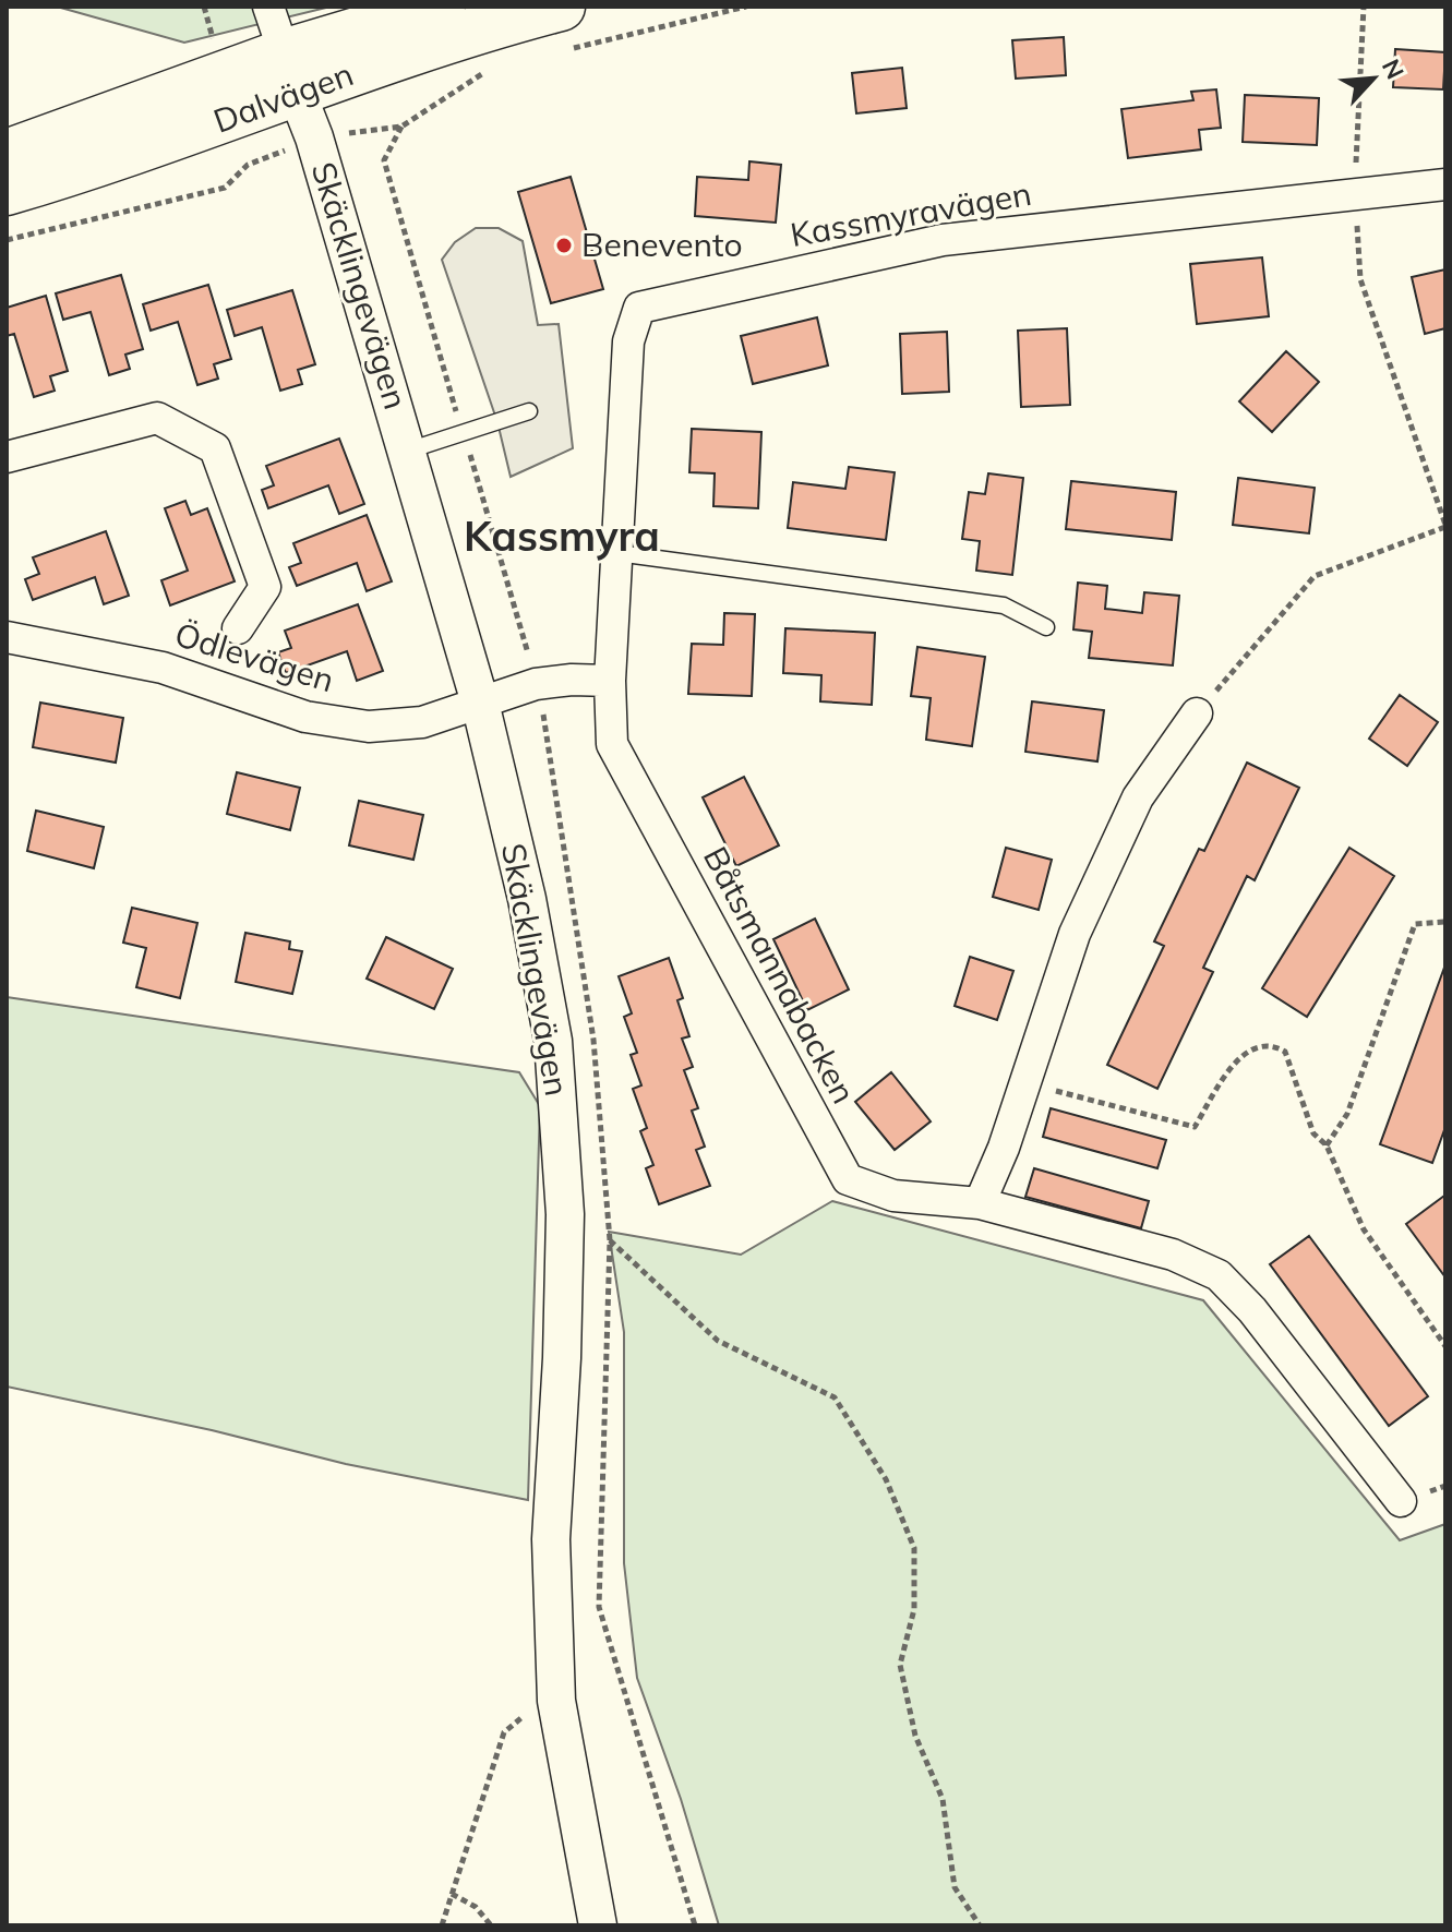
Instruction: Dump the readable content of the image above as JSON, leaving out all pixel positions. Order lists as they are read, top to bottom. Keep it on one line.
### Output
{"streets":{"main road":["Dalvägen"],"street":["Kassmyravägen","Skäcklingevägen","Ödlevägen","Båtsmannabacken"]},"crossings":[["Dalvägen","Skäcklingevägen"],["Kassmyravägen","Båtsmannabacken"],["Skäcklingevägen","Ödlevägen"]],"districts":["Kassmyra"],"places":["Benevento"],"north":"top right"}
